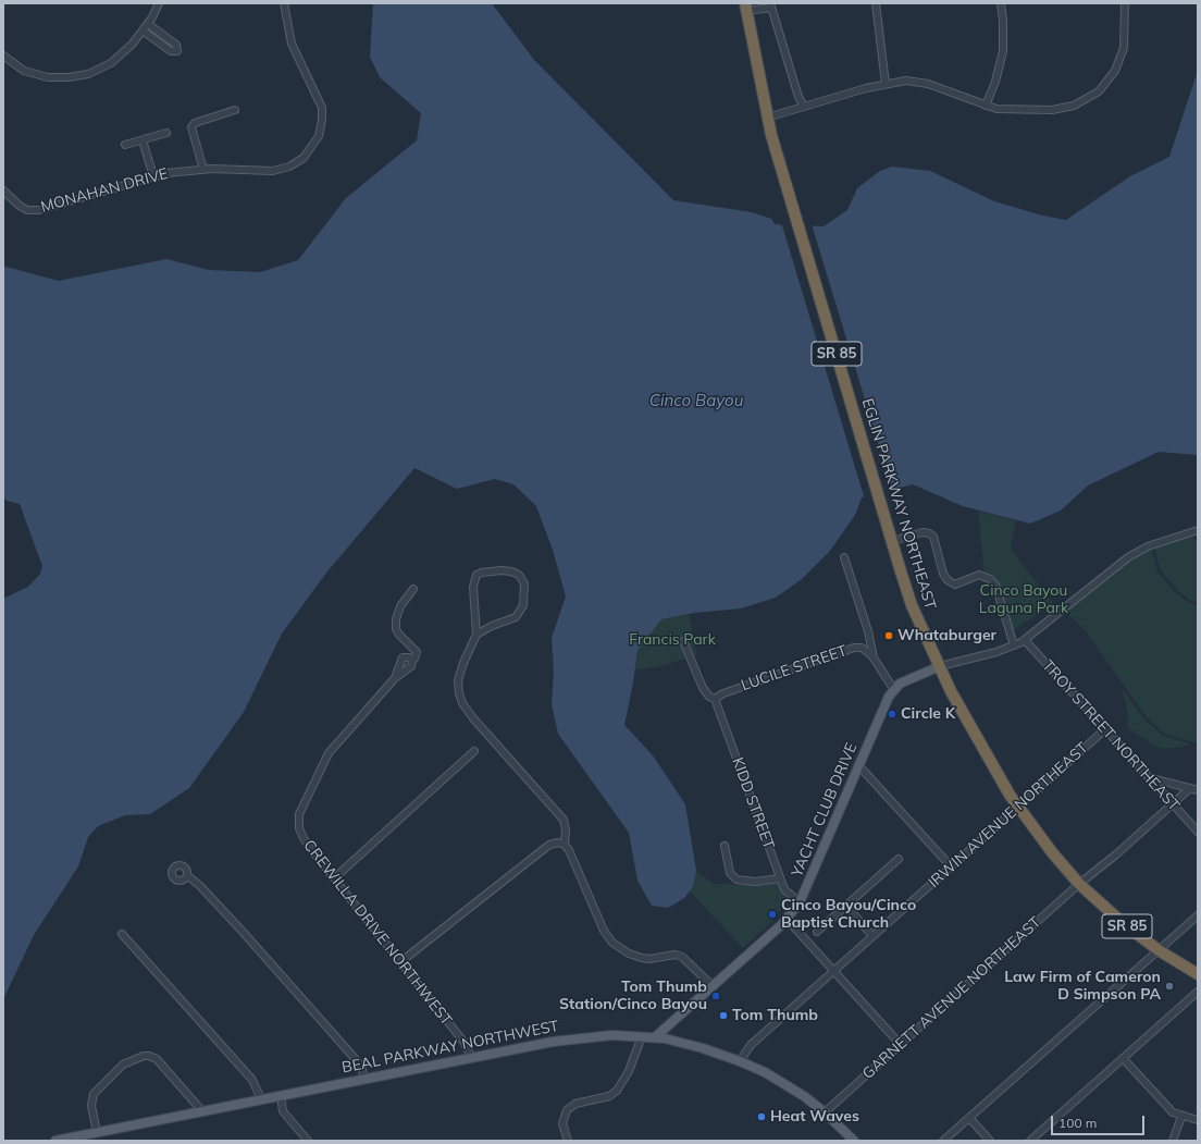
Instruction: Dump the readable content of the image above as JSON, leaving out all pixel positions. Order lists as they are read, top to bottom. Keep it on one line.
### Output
{"streets":{"highway":["SR 85","EGLIN PARKWAY NORTHEAST"],"main road":["YACHT CLUB DRIVE","BEAL PARKWAY NORTHWEST"],"street":["MONAHAN DRIVE","LUCILE STREET","TROY STREET NORTHEAST","KIDD STREET","IRWIN AVENUE NORTHEAST","CREWILLA DRIVE NORTHWEST","GARNETT AVENUE NORTHEAST"]},"crossings":[["EGLIN PARKWAY NORTHEAST","YACHT CLUB DRIVE"],["EGLIN PARKWAY NORTHEAST","IRWIN AVENUE NORTHEAST"],["EGLIN PARKWAY NORTHEAST","GARNETT AVENUE NORTHEAST"],["LUCILE STREET","KIDD STREET"],["TROY STREET NORTHEAST","IRWIN AVENUE NORTHEAST"],["TROY STREET NORTHEAST","GARNETT AVENUE NORTHEAST"],["KIDD STREET","YACHT CLUB DRIVE"],["YACHT CLUB DRIVE","BEAL PARKWAY NORTHWEST"],["IRWIN AVENUE NORTHEAST","BEAL PARKWAY NORTHWEST"],["CREWILLA DRIVE NORTHWEST","BEAL PARKWAY NORTHWEST"],["GARNETT AVENUE NORTHEAST","BEAL PARKWAY NORTHWEST"]],"water":["Cinco Bayou"],"parks":["Cinco Bayou Laguna Park","Francis Park"],"places":["Whataburger","Circle K","Cinco Bayou/Cinco Baptist Church","Law Firm of Cameron D Simpson PA","Tom Thumb Station/Cinco Bayou","Tom Thumb","Heat Waves"],"scale_bar":"100 m"}
